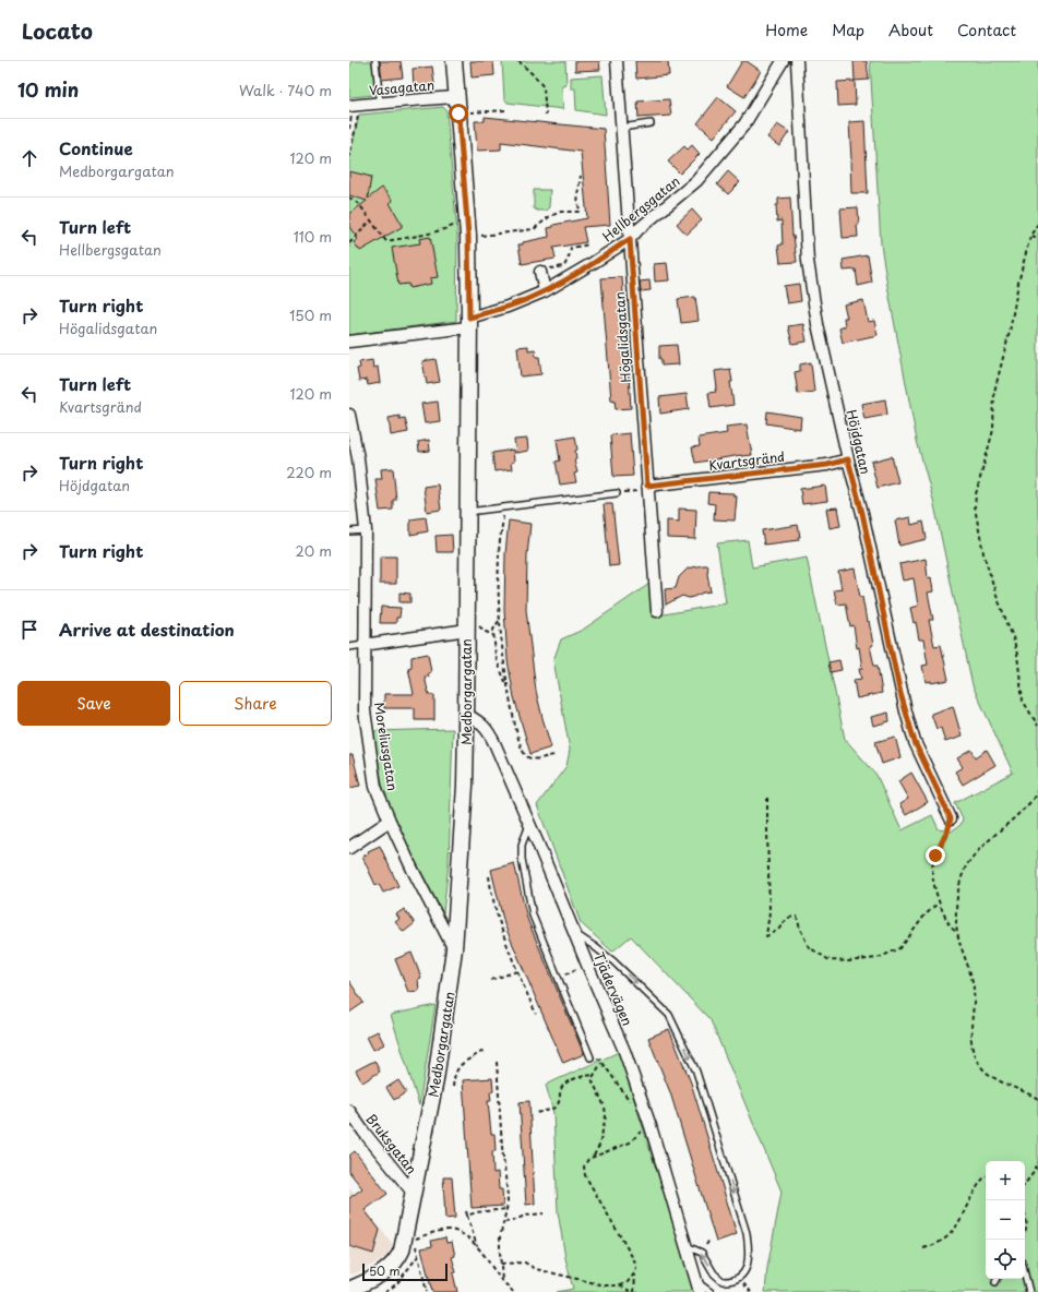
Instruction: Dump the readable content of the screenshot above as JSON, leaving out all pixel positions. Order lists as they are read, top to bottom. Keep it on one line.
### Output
{"streets":{"street":["Vasagatan","Hellbergsgatan","Högalidsgatan","Höjdgatan","Kvartsgränd","Medborgargatan","Moreliusgatan","Tjädervägen","Bruksgatan"]},"crossings":[["Vasagatan","Medborgargatan"],["Hellbergsgatan","Högalidsgatan"],["Hellbergsgatan","Medborgargatan"],["Högalidsgatan","Kvartsgränd"],["Höjdgatan","Kvartsgränd"],["Medborgargatan","Moreliusgatan"],["Medborgargatan","Tjädervägen"],["Medborgargatan","Bruksgatan"]],"scale_bar":"50 m","page":{"header":"Locato","nav":["Home","Map","About","Contact"],"heading":["10 min","Walk · 740 m"],"list":[["Continue","Medborgargatan","120 m"],["Turn left","Hellbergsgatan","110 m"],["Turn right","Högalidsgatan","150 m"],["Turn left","Kvartsgränd","120 m"],["Turn right","Höjdgatan","220 m"],["Turn right","20 m"],"Arrive at destination"],"buttons":["Save","Share"],"map_buttons":["+","−"],"scale":"50 m"}}
